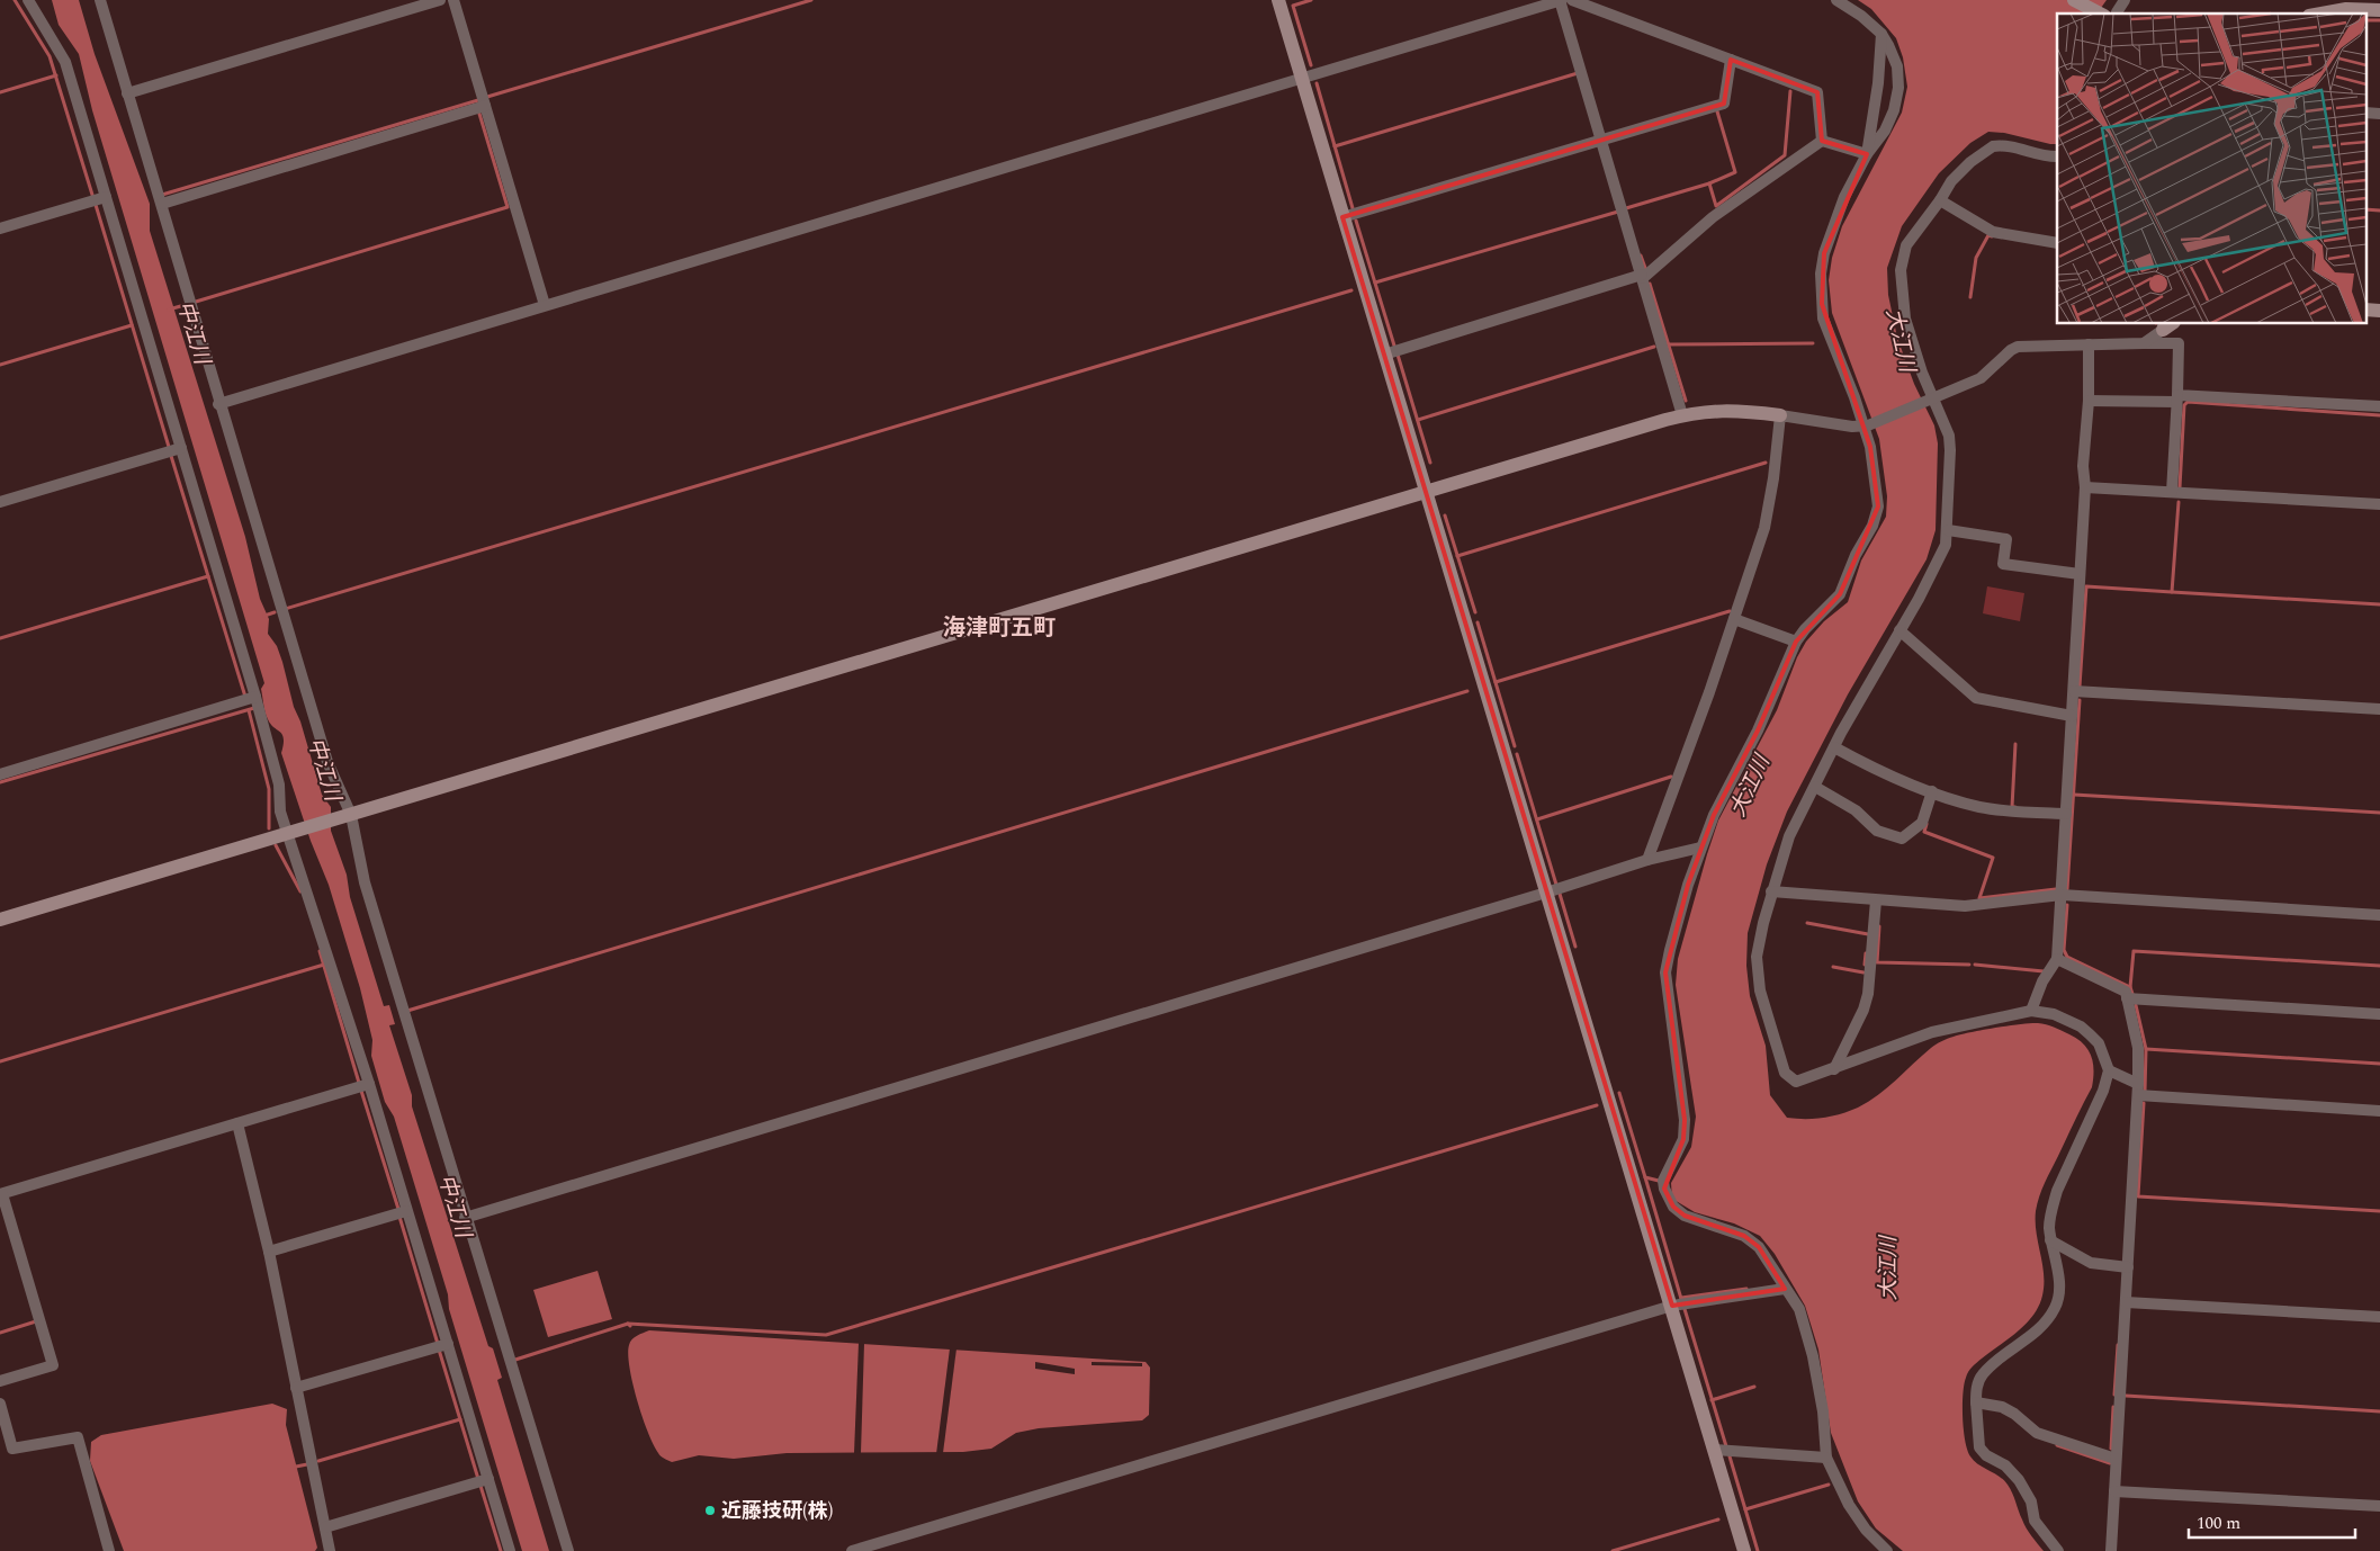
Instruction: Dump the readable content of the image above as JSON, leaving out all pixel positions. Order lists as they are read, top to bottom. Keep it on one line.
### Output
{"districts":["海津町五町"],"water":["中江川","大江川"],"places":["近藤技研(株)"],"scale_bar":"100 m"}
